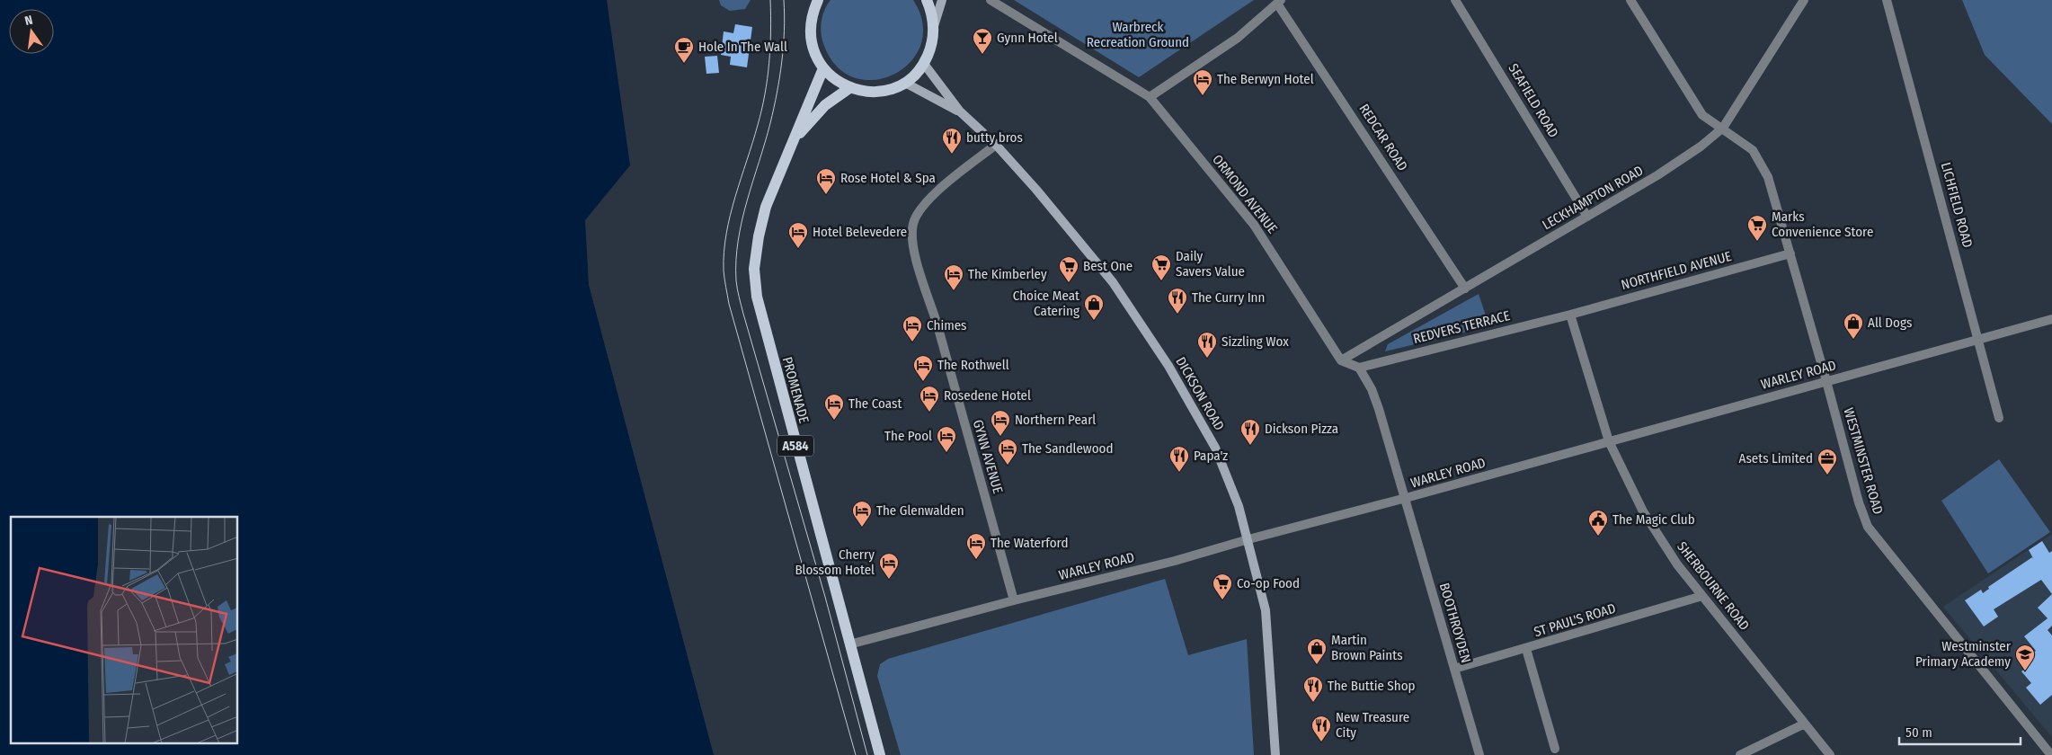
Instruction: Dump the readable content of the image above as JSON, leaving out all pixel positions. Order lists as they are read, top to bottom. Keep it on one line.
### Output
{"streets":{"main road":["PROMENADE","A584"],"street":["SEAFIELD ROAD","REDCAR ROAD","ORMOND AVENUE","LECKHAMPTON ROAD","LICHFIELD ROAD","NORTHFIELD AVENUE","REDVERS TERRACE","WARLEY ROAD","DICKSON ROAD","GYNN AVENUE","WESTMINSTER ROAD","SHERBOURNE ROAD","ST PAUL'S ROAD","BOOTHROYDEN"]},"crossings":[["SEAFIELD ROAD","LECKHAMPTON ROAD"],["REDCAR ROAD","LECKHAMPTON ROAD"],["ORMOND AVENUE","LECKHAMPTON ROAD"],["LECKHAMPTON ROAD","WESTMINSTER ROAD"],["LICHFIELD ROAD","WARLEY ROAD"],["NORTHFIELD AVENUE","REDVERS TERRACE"],["NORTHFIELD AVENUE","WESTMINSTER ROAD"],["NORTHFIELD AVENUE","SHERBOURNE ROAD"],["REDVERS TERRACE","SHERBOURNE ROAD"],["WARLEY ROAD","PROMENADE"],["WARLEY ROAD","DICKSON ROAD"],["WARLEY ROAD","GYNN AVENUE"],["WARLEY ROAD","WESTMINSTER ROAD"],["WARLEY ROAD","SHERBOURNE ROAD"],["WARLEY ROAD","BOOTHROYDEN"],["DICKSON ROAD","GYNN AVENUE"],["SHERBOURNE ROAD","ST PAUL'S ROAD"],["ST PAUL'S ROAD","BOOTHROYDEN"]],"parks":["Warbreck Recreation Ground"],"places":{"bar":["Gynn Hotel"],"cafe":["Hole In The Wall"],"hotel":["The Berwyn Hotel","Rose Hotel & Spa","Hotel Belevedere","The Kimberley","Chimes","The Rothwell","Rosedene Hotel","The Coast","Northern Pearl","The Pool","The Sandlewood","The Glenwalden","The Waterford","Cherry Blossom Hotel"],"restaurant":["butty bros","The Curry Inn","Sizzling Wox","Dickson Pizza","Papa'z","The Buttie Shop","New Treasure City"],"supermarket":["Marks Convenience Store","Daily Savers Value","Best One","Co-op Food"],"shop":["Choice Meat Catering","All Dogs","Martin Brown Paints"],"office":["Asets Limited"],"public building":["The Magic Club"],"school or university":["Westminster Primary Academy"]},"scale_bar":"50 m","north":"top"}
